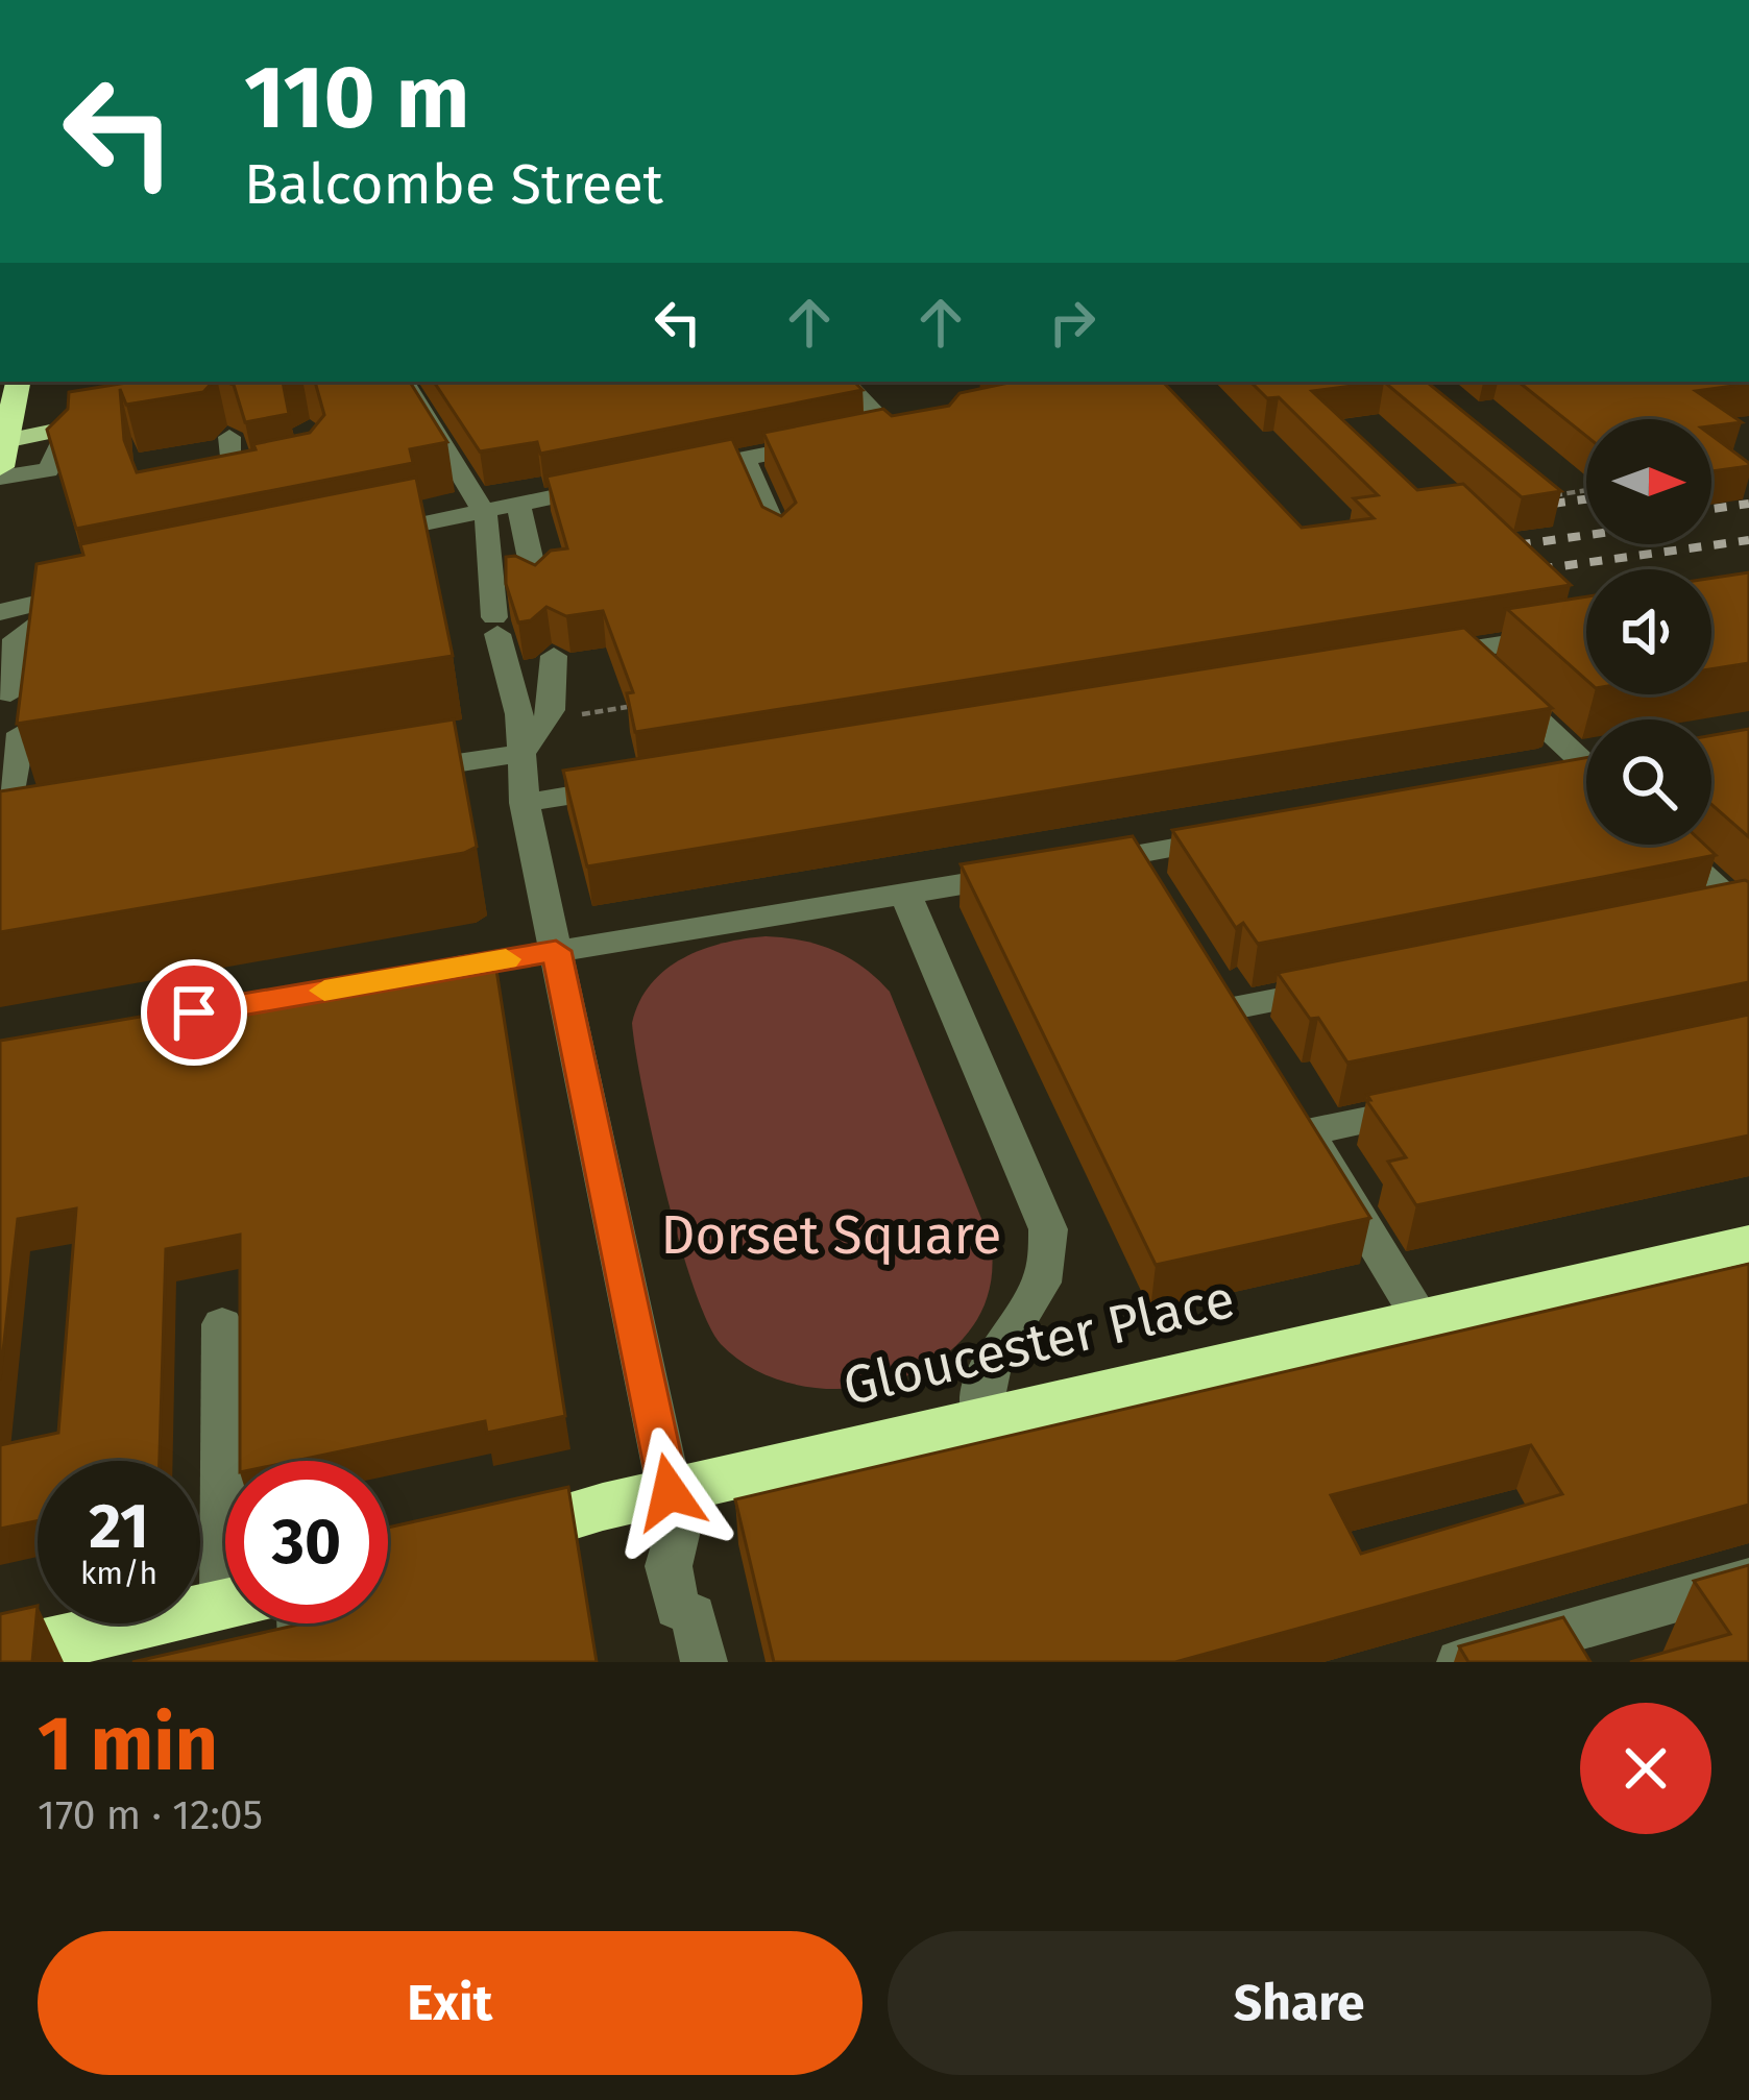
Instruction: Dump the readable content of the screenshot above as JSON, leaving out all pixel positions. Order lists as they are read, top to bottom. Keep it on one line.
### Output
{"streets":{"highway":["Gloucester Place"]},"parks":["Dorset Square"],"north":"right","page":{"turn":["110 m","Balcombe Street"],"speed":"21 km/h","limit":"30","heading":["1 min","170 m · 12:05"],"buttons":["Exit","Share"]}}
